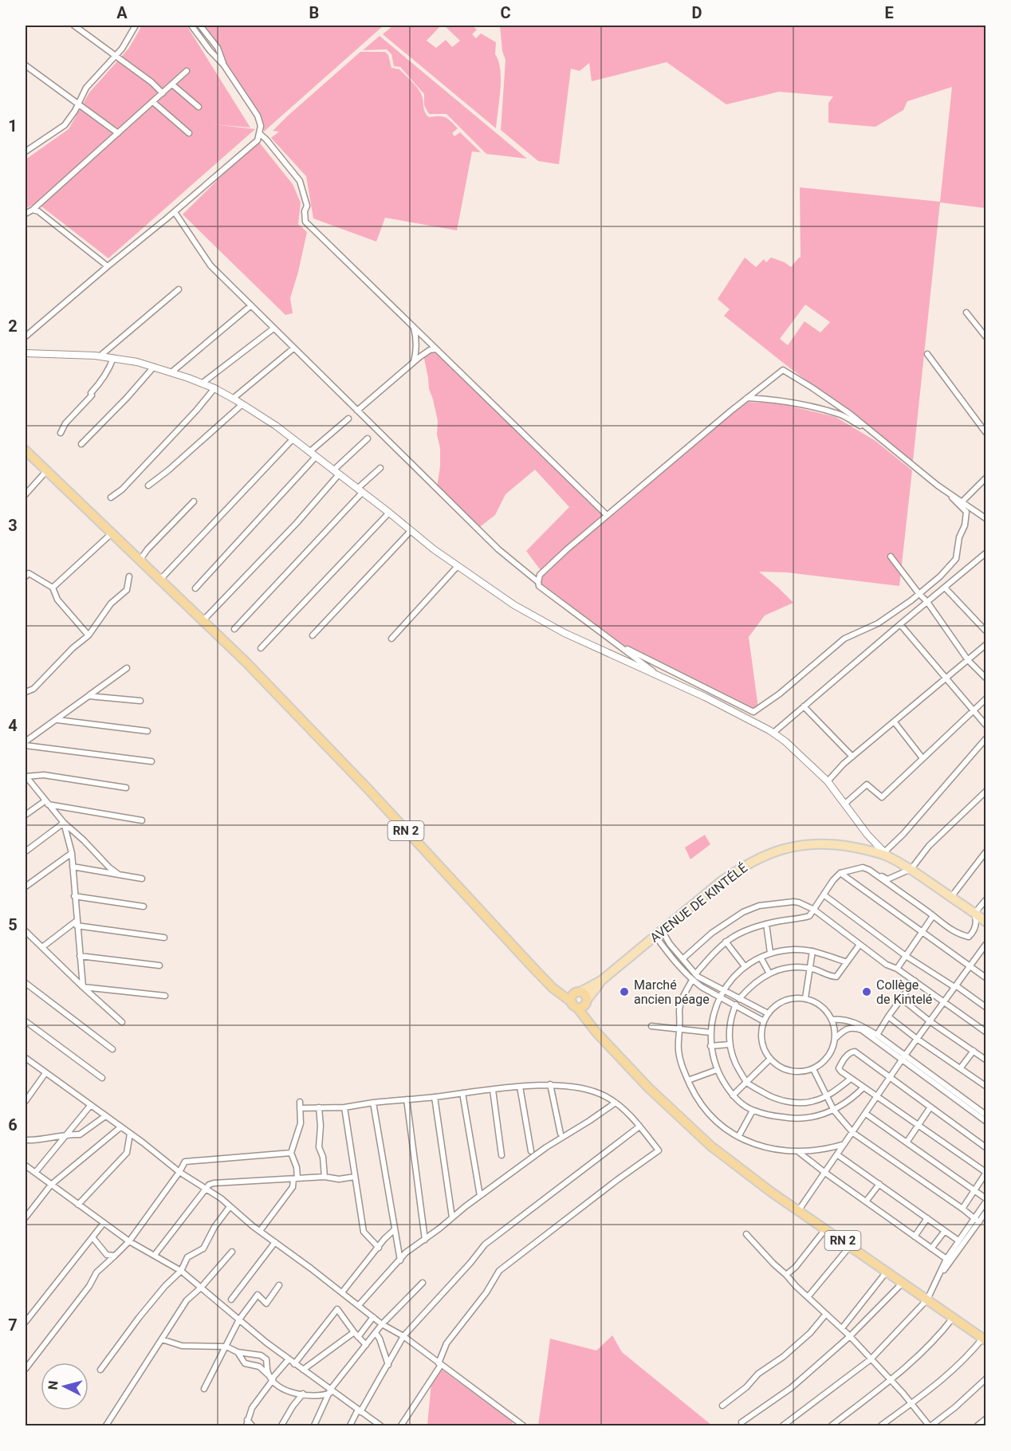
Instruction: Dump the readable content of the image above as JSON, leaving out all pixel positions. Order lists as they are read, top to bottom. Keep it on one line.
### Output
{"streets":{"highway":["RN 2"],"main road":["AVENUE DE KINTÉLÉ"]},"crossings":[["RN 2","AVENUE DE KINTÉLÉ"]],"places":["Marché ancien péage","Collège de Kintelé"],"north":"left","grid":{"columns":["A","B","C","D","E"],"rows":["1","2","3","4","5","6","7"]}}
